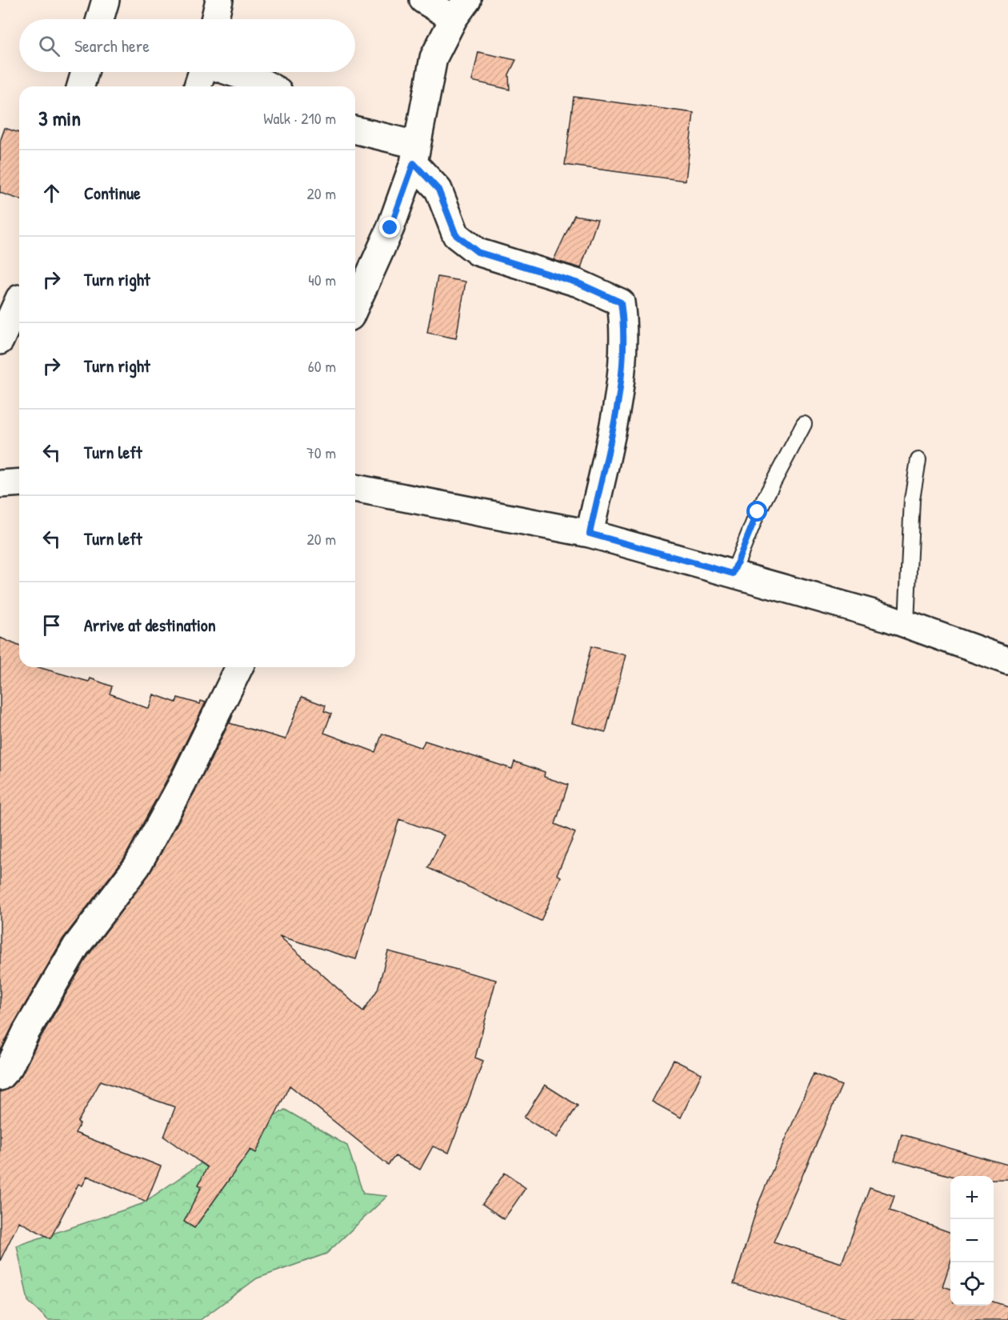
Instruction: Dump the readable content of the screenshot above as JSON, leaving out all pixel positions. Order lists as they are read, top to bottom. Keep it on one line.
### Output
{"page":{"search":"Search here","heading":["3 min","Walk · 210 m"],"list":[["Continue","20 m"],["Turn right","40 m"],["Turn right","60 m"],["Turn left","70 m"],["Turn left","20 m"],"Arrive at destination"],"map_buttons":["+","−"]}}
